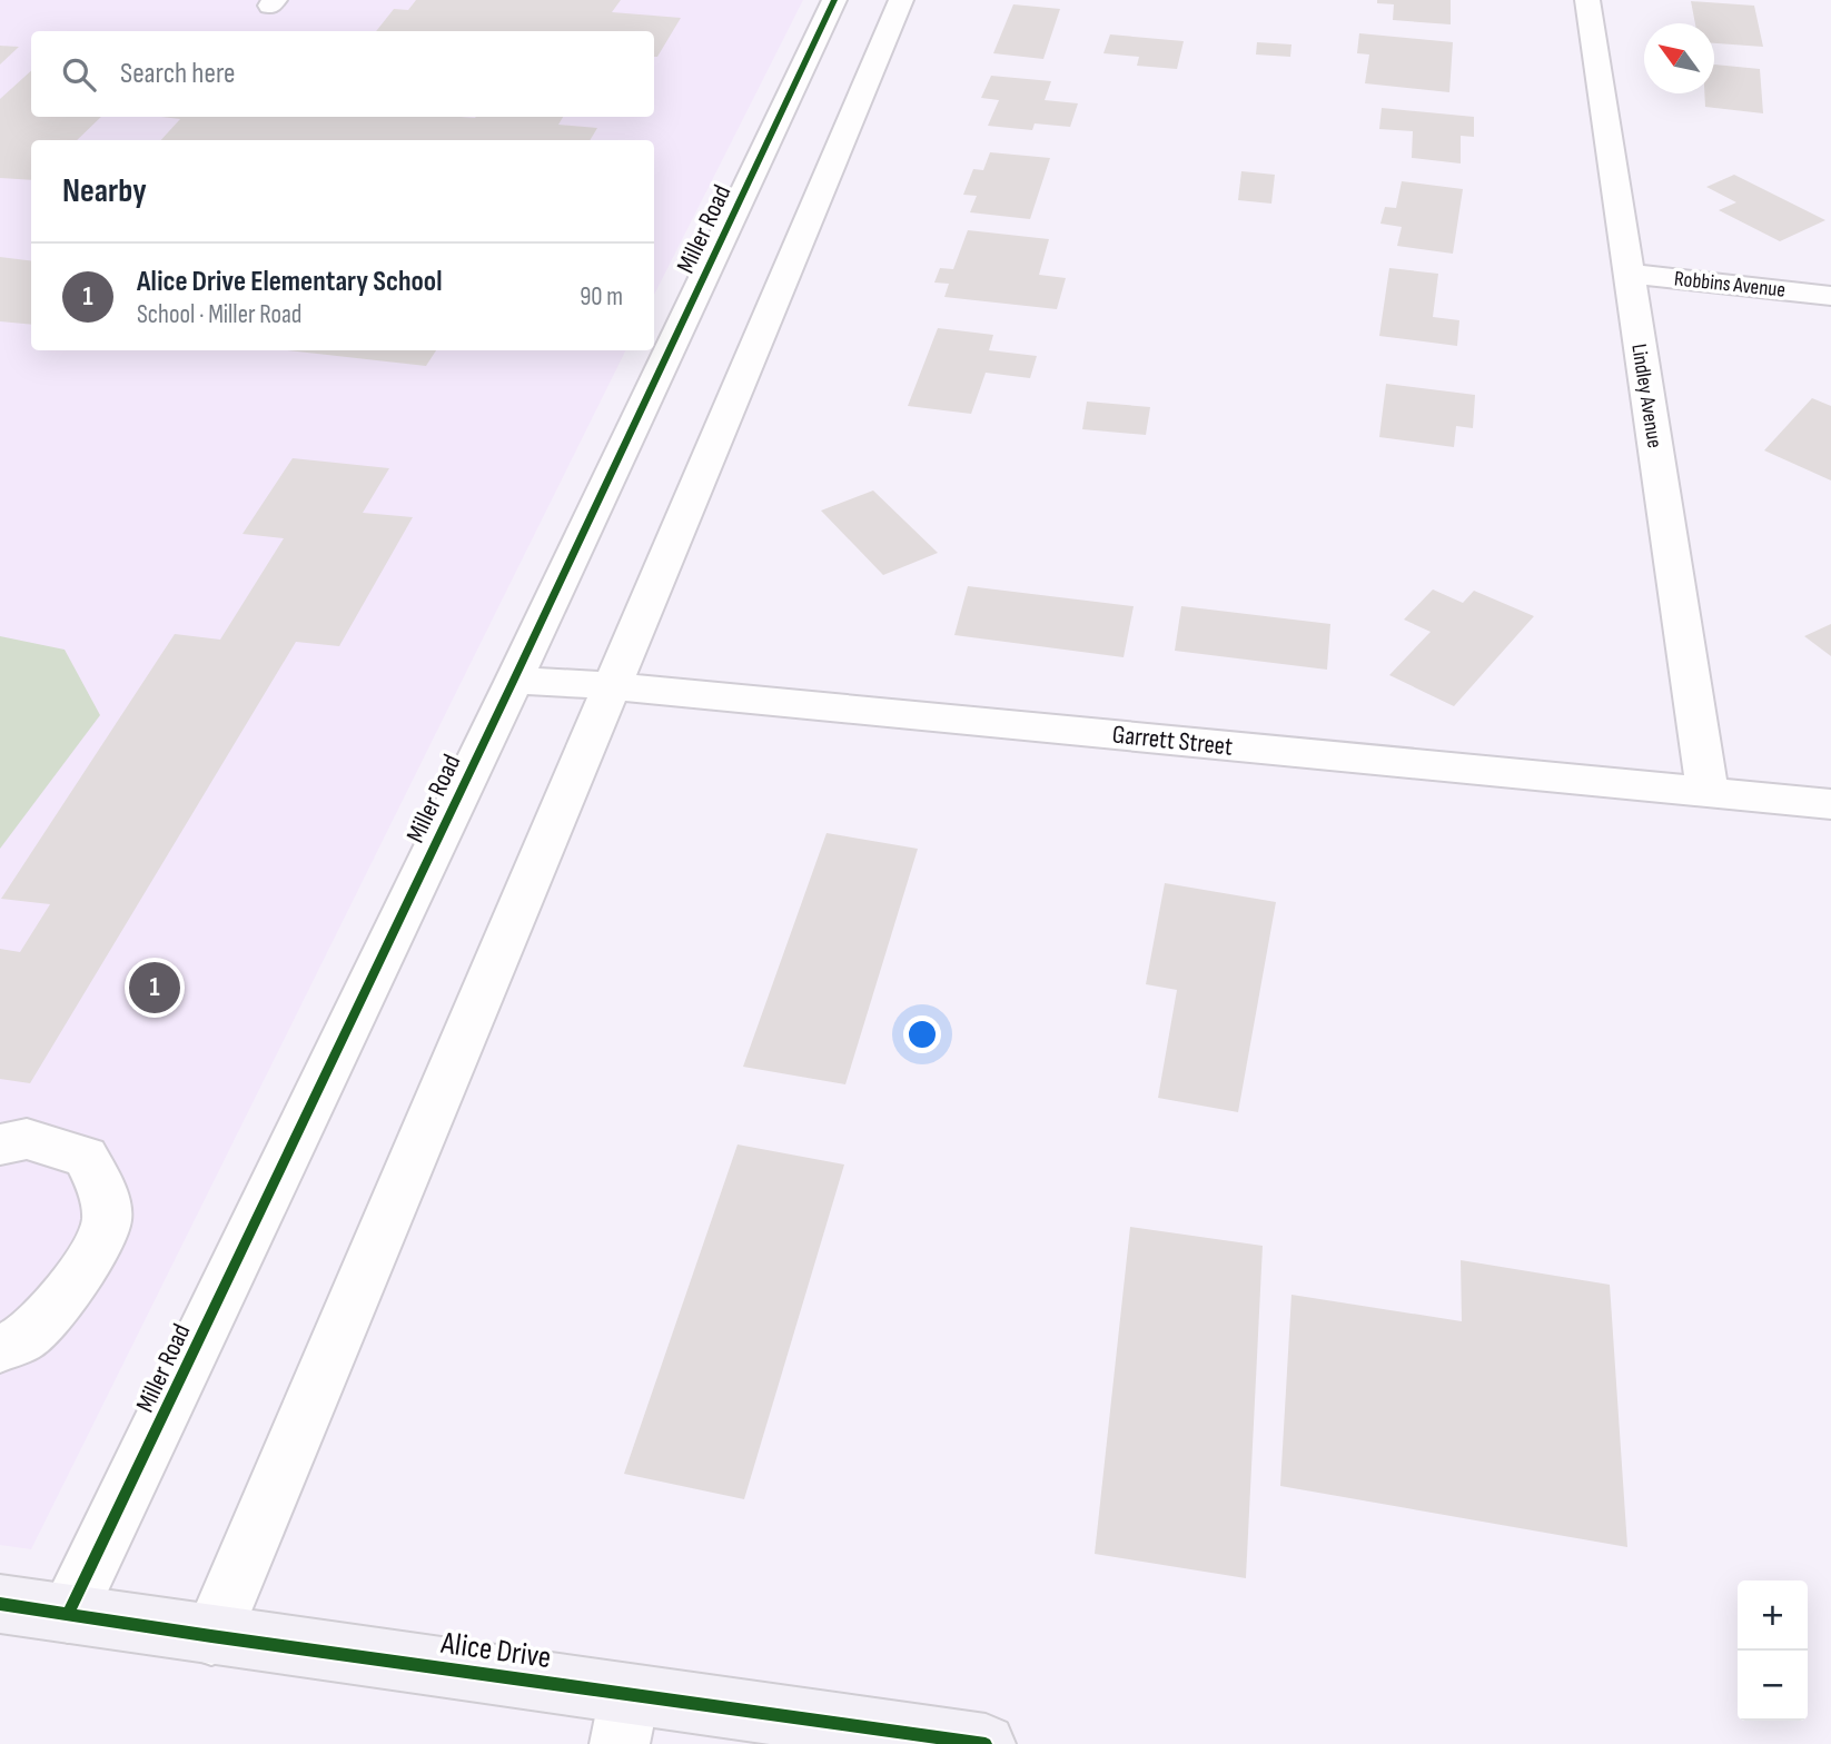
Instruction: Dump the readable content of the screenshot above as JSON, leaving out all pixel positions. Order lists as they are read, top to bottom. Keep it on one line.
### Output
{"streets":{"main road":["Alice Drive"],"street":["Miller Road","Robbins Avenue","Lindley Avenue","Garrett Street"]},"crossings":[["Miller Road","Garrett Street"],["Miller Road","Alice Drive"],["Robbins Avenue","Lindley Avenue"],["Lindley Avenue","Garrett Street"]],"north":"top left","page":{"search":"Search here","heading":"Nearby","list":[{"mark":"1","name":"Alice Drive Elementary School","note":"School · Miller Road","value":"90 m"}],"pins":"1","map_buttons":["+","−"]}}
